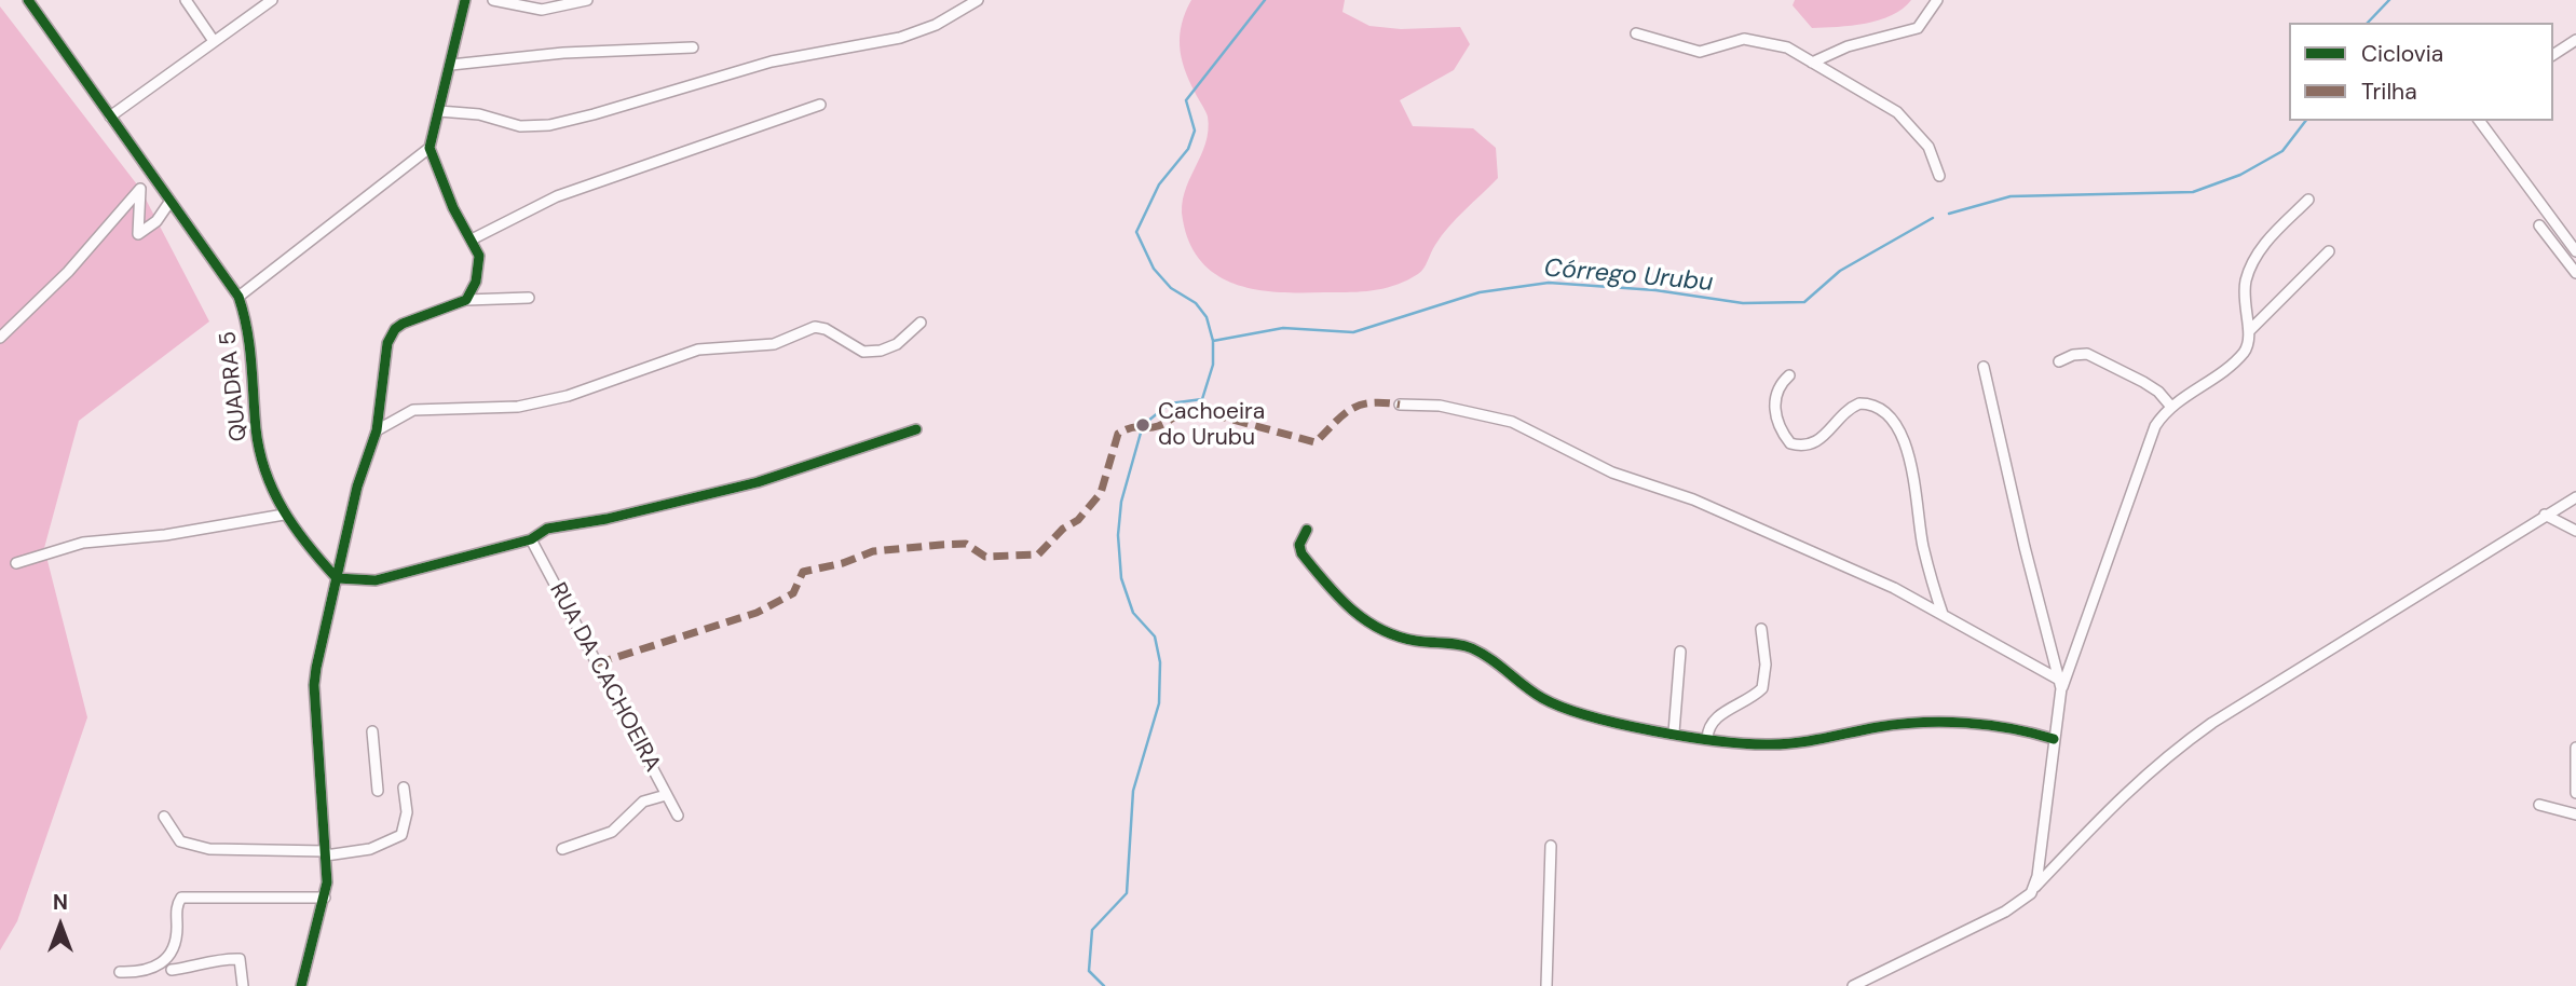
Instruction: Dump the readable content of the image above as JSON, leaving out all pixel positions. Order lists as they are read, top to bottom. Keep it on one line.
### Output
{"streets":{"street":["QUADRA 5","RUA DA CACHOEIRA"]},"water":["Córrego Urubu"],"places":["Cachoeira do Urubu"],"legend":["Ciclovia","Trilha"],"north":"top"}
